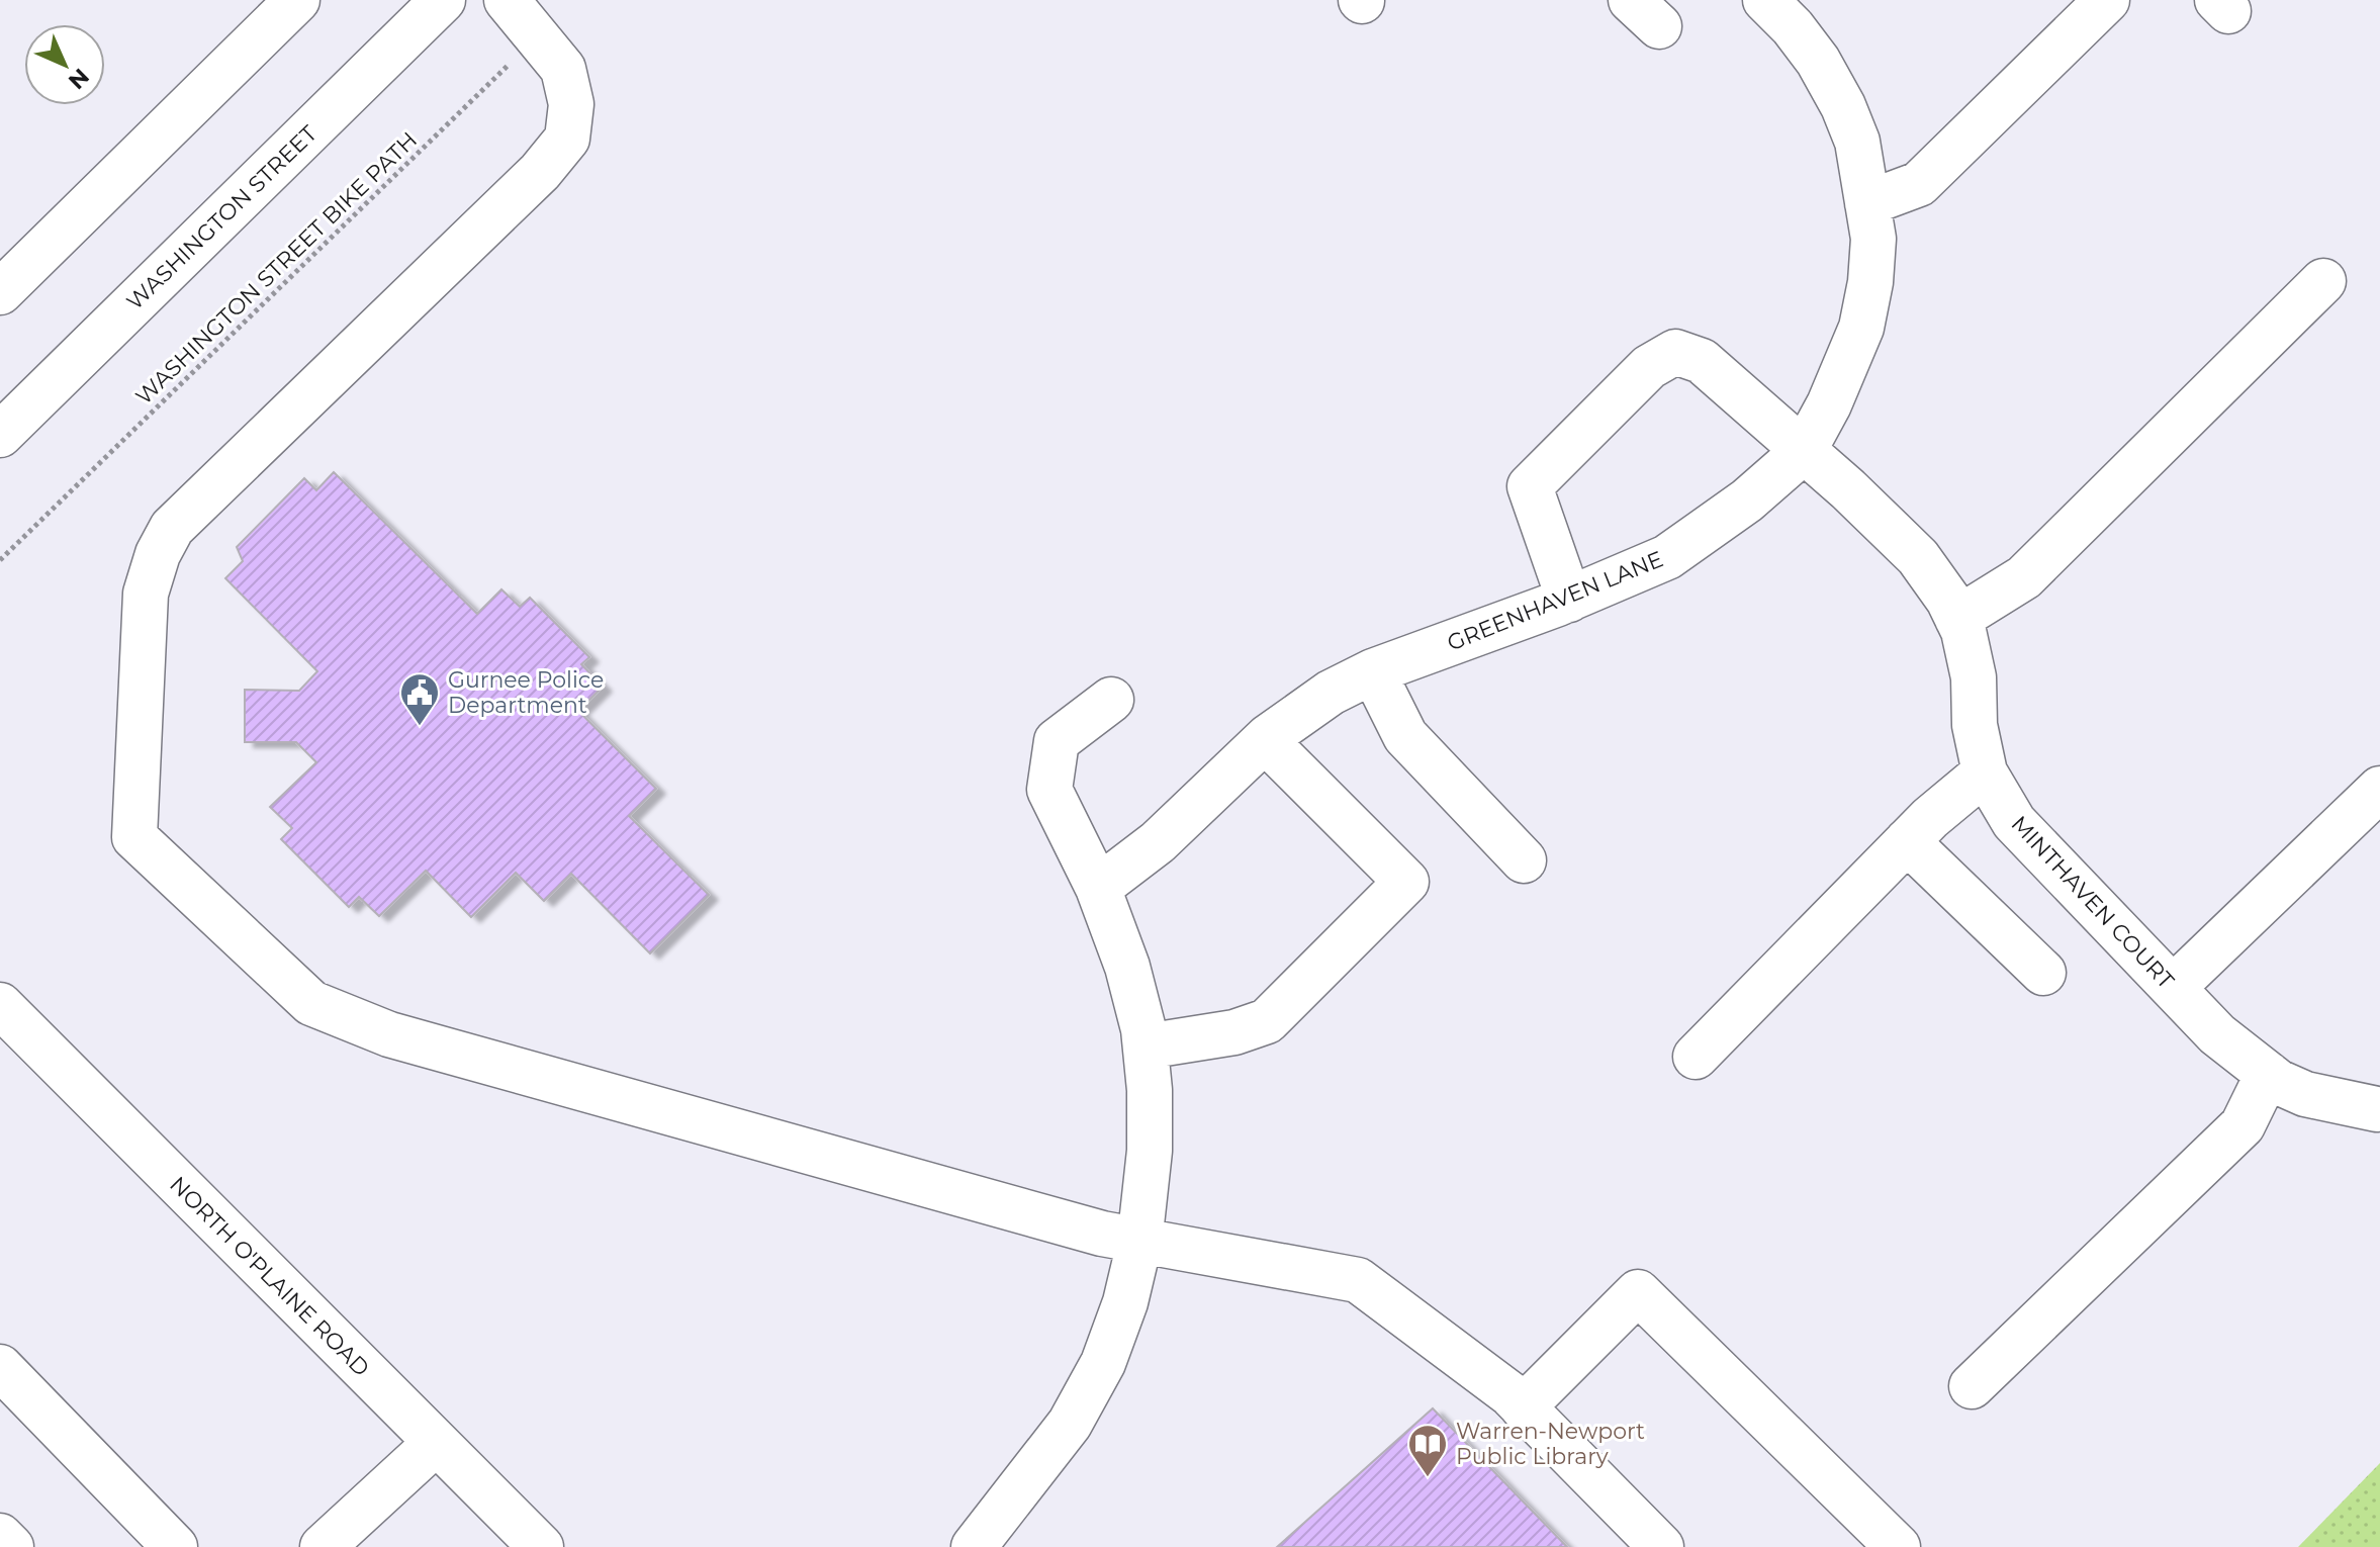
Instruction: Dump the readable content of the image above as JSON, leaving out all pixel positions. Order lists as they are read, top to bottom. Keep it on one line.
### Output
{"streets":{"street":["WASHINGTON STREET","GREENHAVEN LANE","MINTHAVEN COURT","NORTH O'PLAINE ROAD"],"path":["WASHINGTON STREET BIKE PATH"]},"crossings":[["GREENHAVEN LANE","MINTHAVEN COURT"]],"places":{"public building":["Gurnee Police Department"],"library":["Warren-Newport Public Library"]},"north":"bottom right"}
